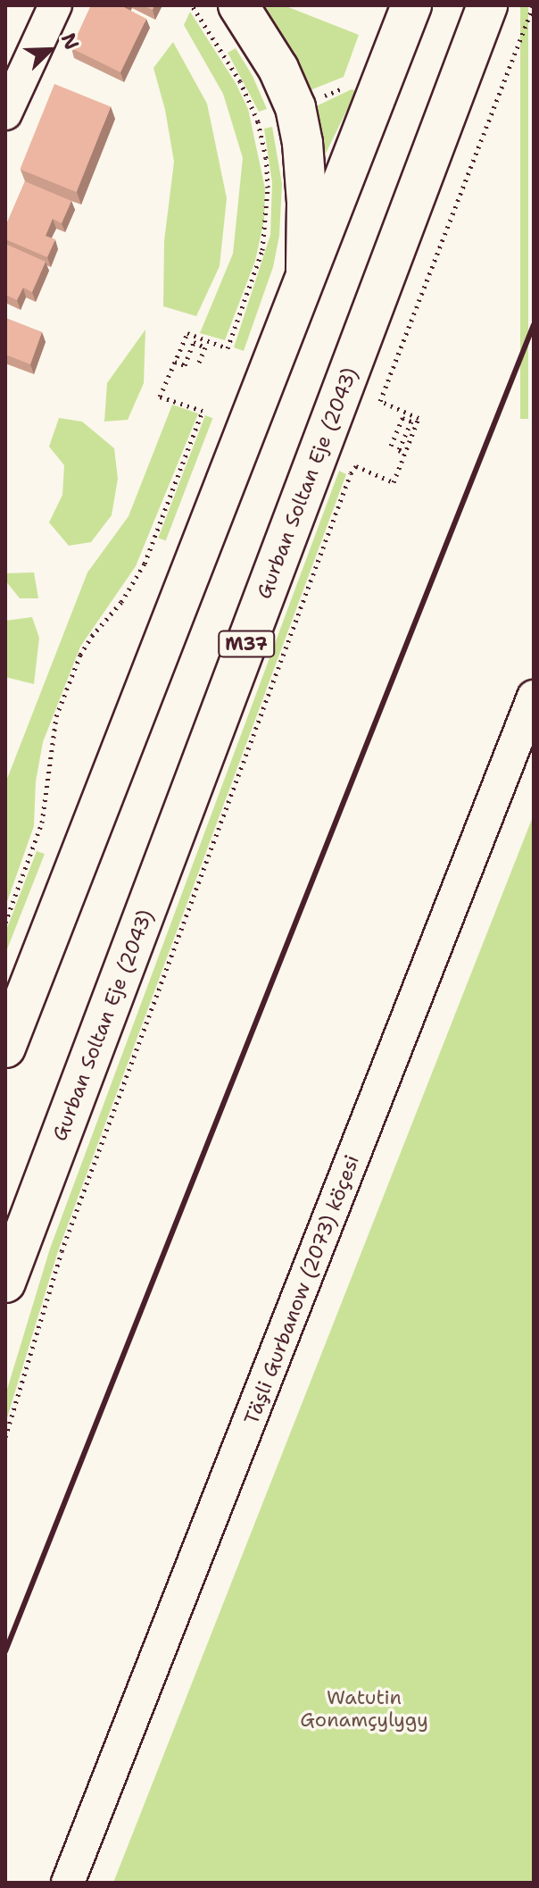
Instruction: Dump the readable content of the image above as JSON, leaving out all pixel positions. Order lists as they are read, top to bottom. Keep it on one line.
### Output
{"streets":{"main road":["Gurban Soltan Eje (2043)","M37"],"street":["Täşli Gurbanow (2073) köçesi"]},"parks":["Watutin Gonamçylygy"],"north":"top right"}
